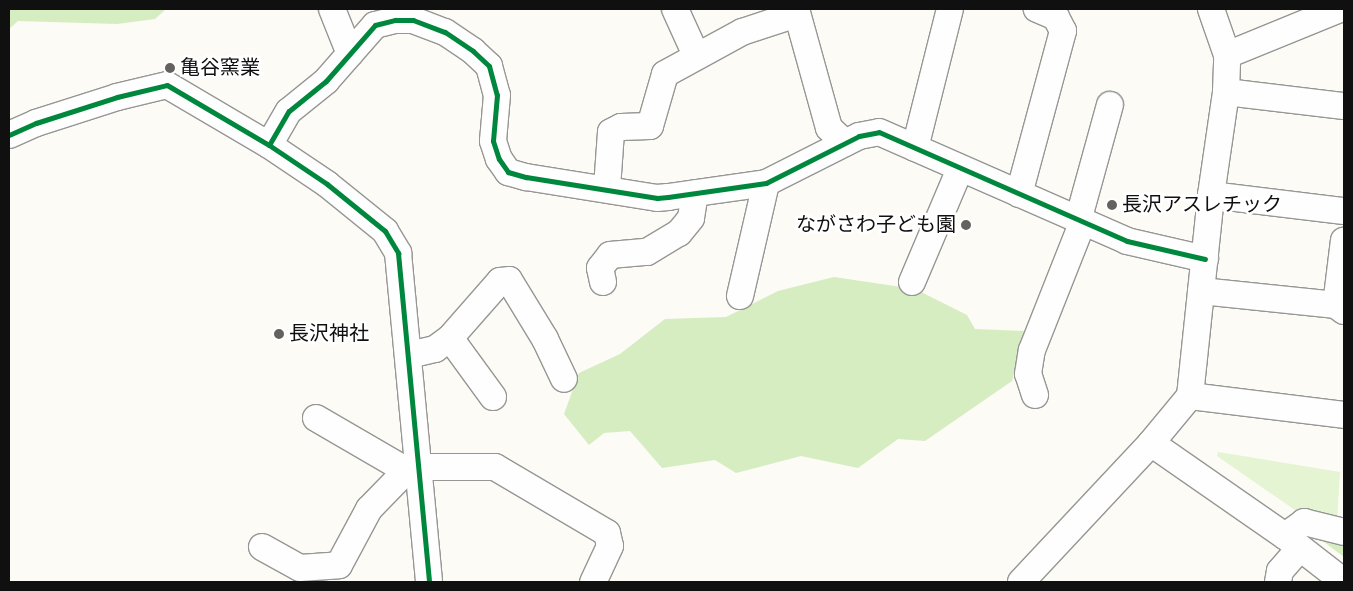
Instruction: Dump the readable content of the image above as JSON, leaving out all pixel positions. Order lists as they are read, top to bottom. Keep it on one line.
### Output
{"places":["亀谷窯業","長沢アスレチック","ながさわ子ども園","長沢神社"]}
